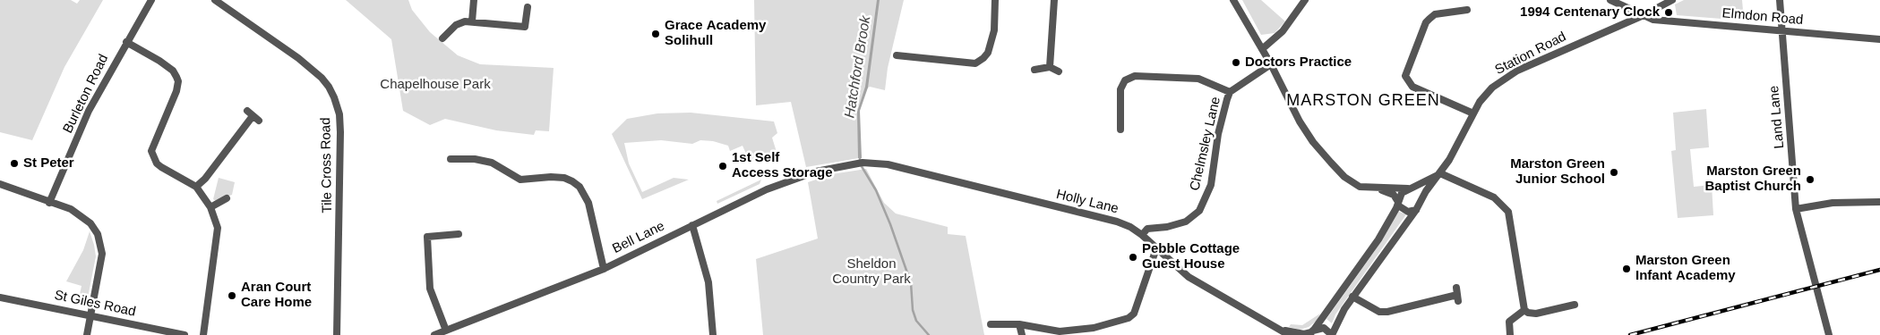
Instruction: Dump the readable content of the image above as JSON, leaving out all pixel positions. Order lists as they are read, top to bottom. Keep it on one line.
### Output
{"streets":{"street":["Elmdon Road","Station Road","Burleton Road","Land Lane","Chelmsley Lane","Tile Cross Road","Holly Lane","Bell Lane","St Giles Road"]},"crossings":[["Elmdon Road","Station Road"],["Elmdon Road","Land Lane"],["Station Road","Holly Lane"],["Chelmsley Lane","Holly Lane"],["Holly Lane","Bell Lane"]],"districts":["MARSTON GREEN"],"water":["Hatchford Brook"],"parks":["Chapelhouse Park","Sheldon Country Park"],"places":["1994 Centenary Clock","Grace Academy Solihull","Doctors Practice","St Peter","1st Self Access Storage","Marston Green Junior School","Marston Green Baptist Church","Pebble Cottage Guest House","Marston Green Infant Academy","Aran Court Care Home"]}
